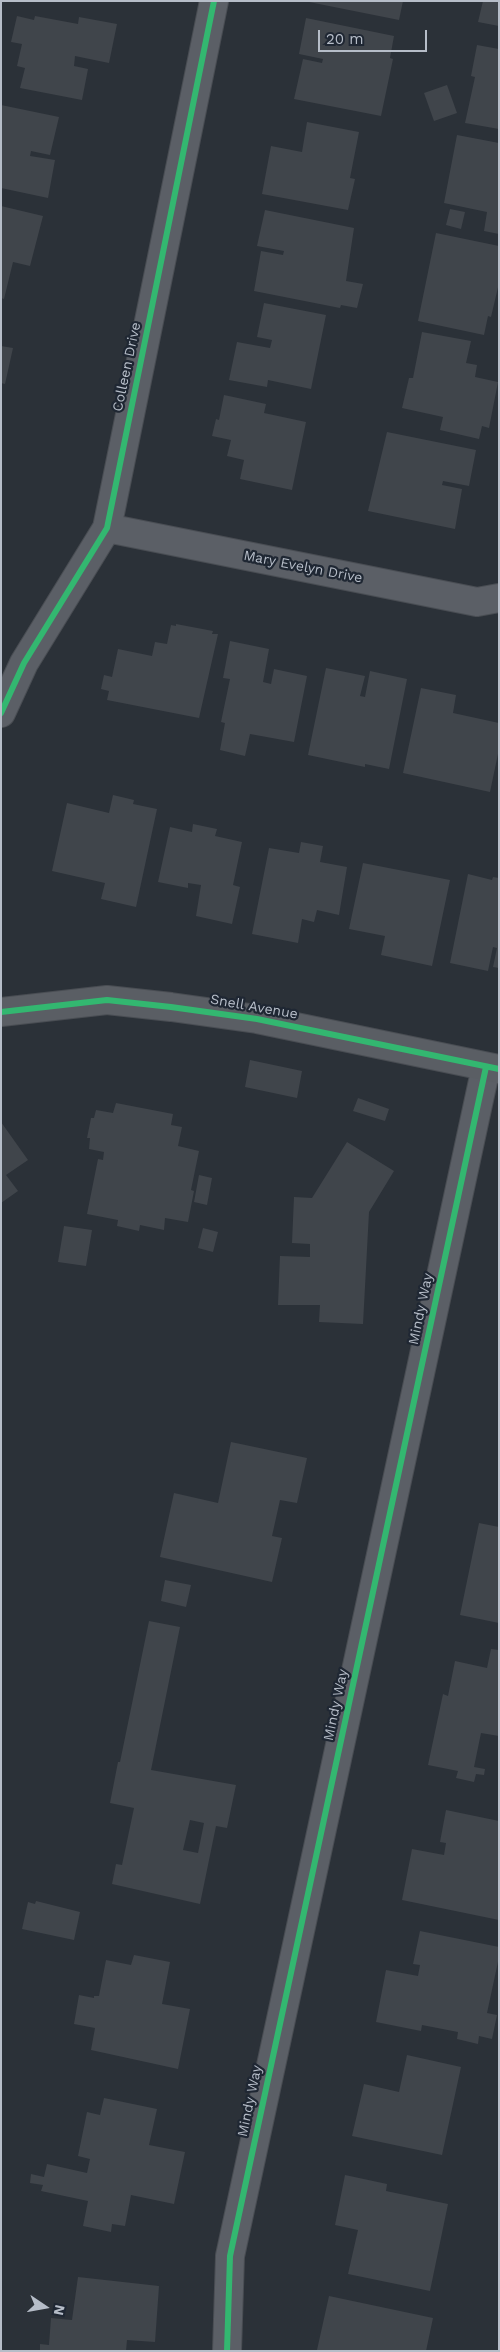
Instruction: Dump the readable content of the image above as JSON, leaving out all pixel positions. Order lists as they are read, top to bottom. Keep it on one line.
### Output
{"streets":{"street":["Colleen Drive","Mary Evelyn Drive","Snell Avenue","Mindy Way"]},"crossings":[["Colleen Drive","Mary Evelyn Drive"],["Snell Avenue","Mindy Way"]],"scale_bar":"20 m","north":"right"}
